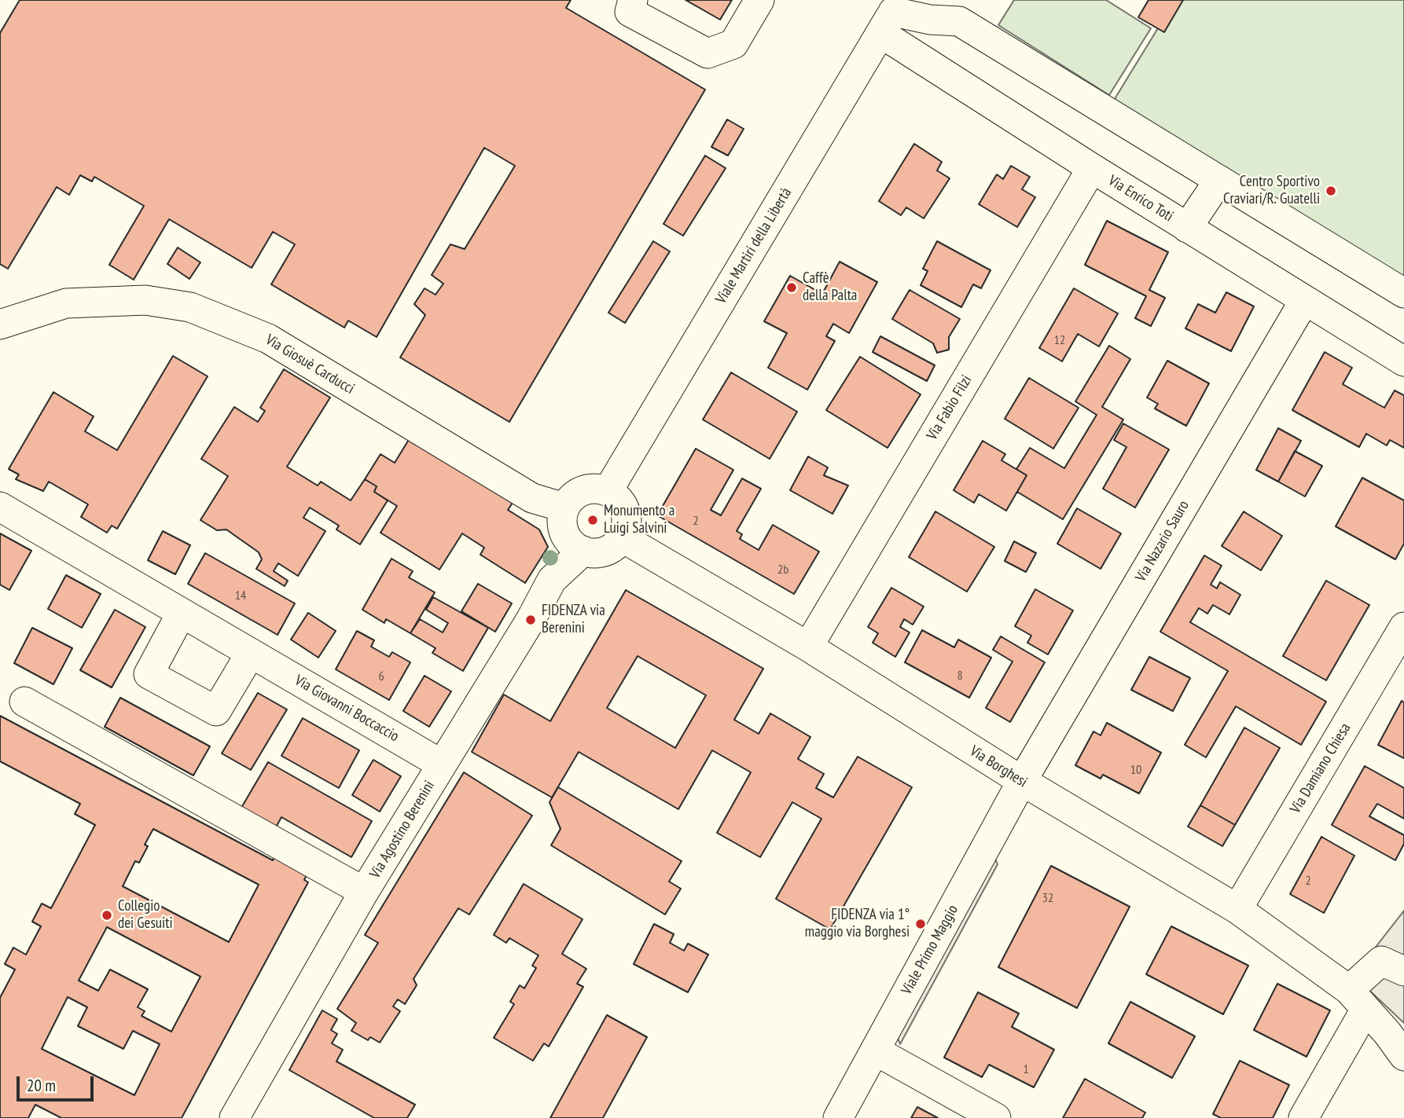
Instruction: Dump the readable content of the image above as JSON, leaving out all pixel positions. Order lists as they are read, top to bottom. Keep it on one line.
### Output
{"streets":{"street":["Via Enrico Toti","Viale Martiri della Libertà","Via Giosuè Carducci","Via Fabio Filzi","Via Nazario Sauro","Via Giovanni Boccaccio","Via Borghesi","Via Damiano Chiesa","Via Agostino Berenini","Viale Primo Maggio"]},"crossings":[["Via Enrico Toti","Viale Martiri della Libertà"],["Via Enrico Toti","Via Fabio Filzi"],["Via Enrico Toti","Via Nazario Sauro"],["Viale Martiri della Libertà","Via Giosuè Carducci"],["Viale Martiri della Libertà","Via Borghesi"],["Viale Martiri della Libertà","Via Agostino Berenini"],["Via Giosuè Carducci","Via Borghesi"],["Via Giosuè Carducci","Via Agostino Berenini"],["Via Fabio Filzi","Via Borghesi"],["Via Nazario Sauro","Via Borghesi"],["Via Nazario Sauro","Viale Primo Maggio"],["Via Giovanni Boccaccio","Via Agostino Berenini"],["Via Borghesi","Via Damiano Chiesa"],["Via Borghesi","Via Agostino Berenini"],["Via Borghesi","Viale Primo Maggio"]],"places":["Centro Sportivo Craviari/R. Guatelli","Caffè della Palta","Monumento a Luigi Salvini","FIDENZA via Berenini","Collegio dei Gesuiti","FIDENZA via 1° maggio via Borghesi"],"house_numbers":["12","2","2b","14","8","6","10","2","32","1"],"scale_bar":"20 m"}
